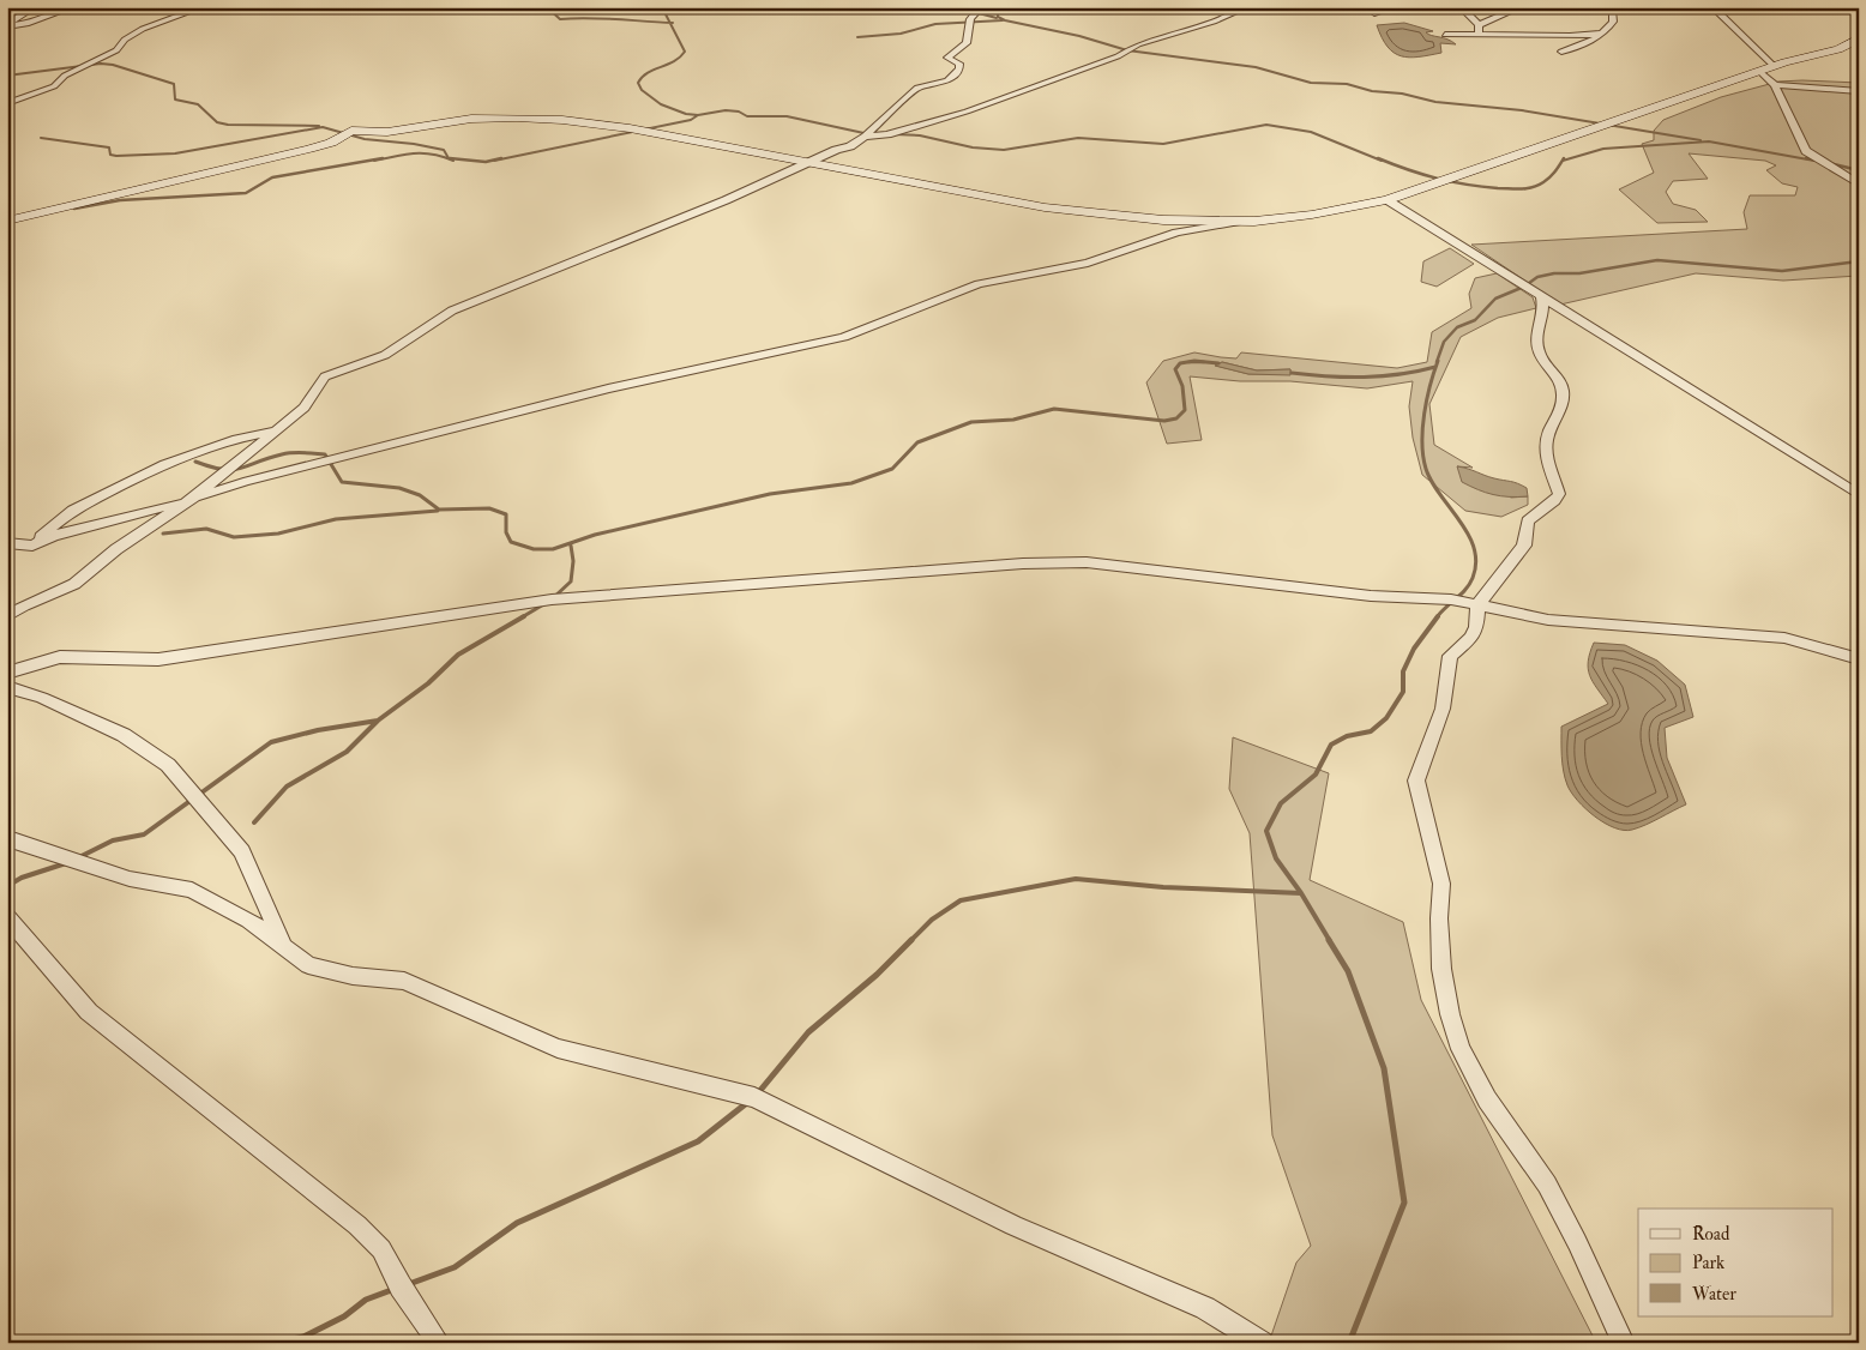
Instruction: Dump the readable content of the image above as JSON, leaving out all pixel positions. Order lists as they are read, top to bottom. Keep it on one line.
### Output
{"legend":["Road","Park","Water"]}
